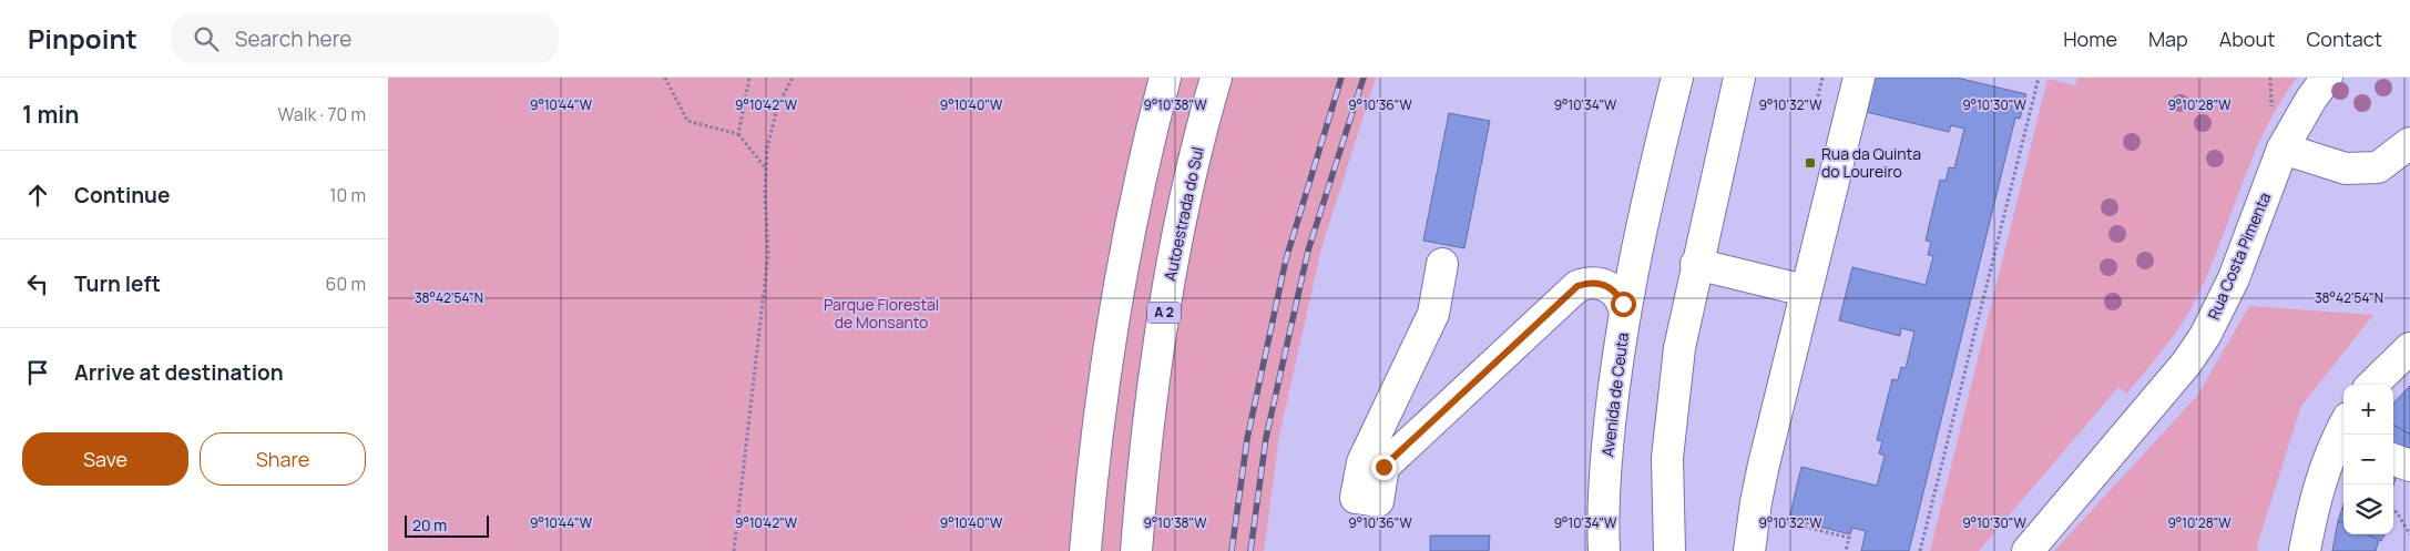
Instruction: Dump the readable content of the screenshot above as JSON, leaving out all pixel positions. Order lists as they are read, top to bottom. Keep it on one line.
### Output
{"streets":{"main road":["Autoestrada do Sul","Rua Costa Pimenta","A 2","Avenida de Ceuta"]},"parks":["Parque Florestal de Monsanto"],"places":{"transit":["Rua da Quinta do Loureiro"]},"scale_bar":"20 m","page":{"header":"Pinpoint","search":"Search here","nav":["Home","Map","About","Contact"],"heading":["1 min","Walk · 70 m"],"list":[["Continue","10 m"],["Turn left","60 m"],"Arrive at destination"],"map_buttons":["+","−"],"buttons":["Save","Share"],"scale":"20 m"},"coordinates":["9°10'44\"W","9°10'42\"W","9°10'40\"W","9°10'38\"W","9°10'36\"W","9°10'34\"W","9°10'32\"W","9°10'30\"W","9°10'28\"W","38°42'54\"N"]}
